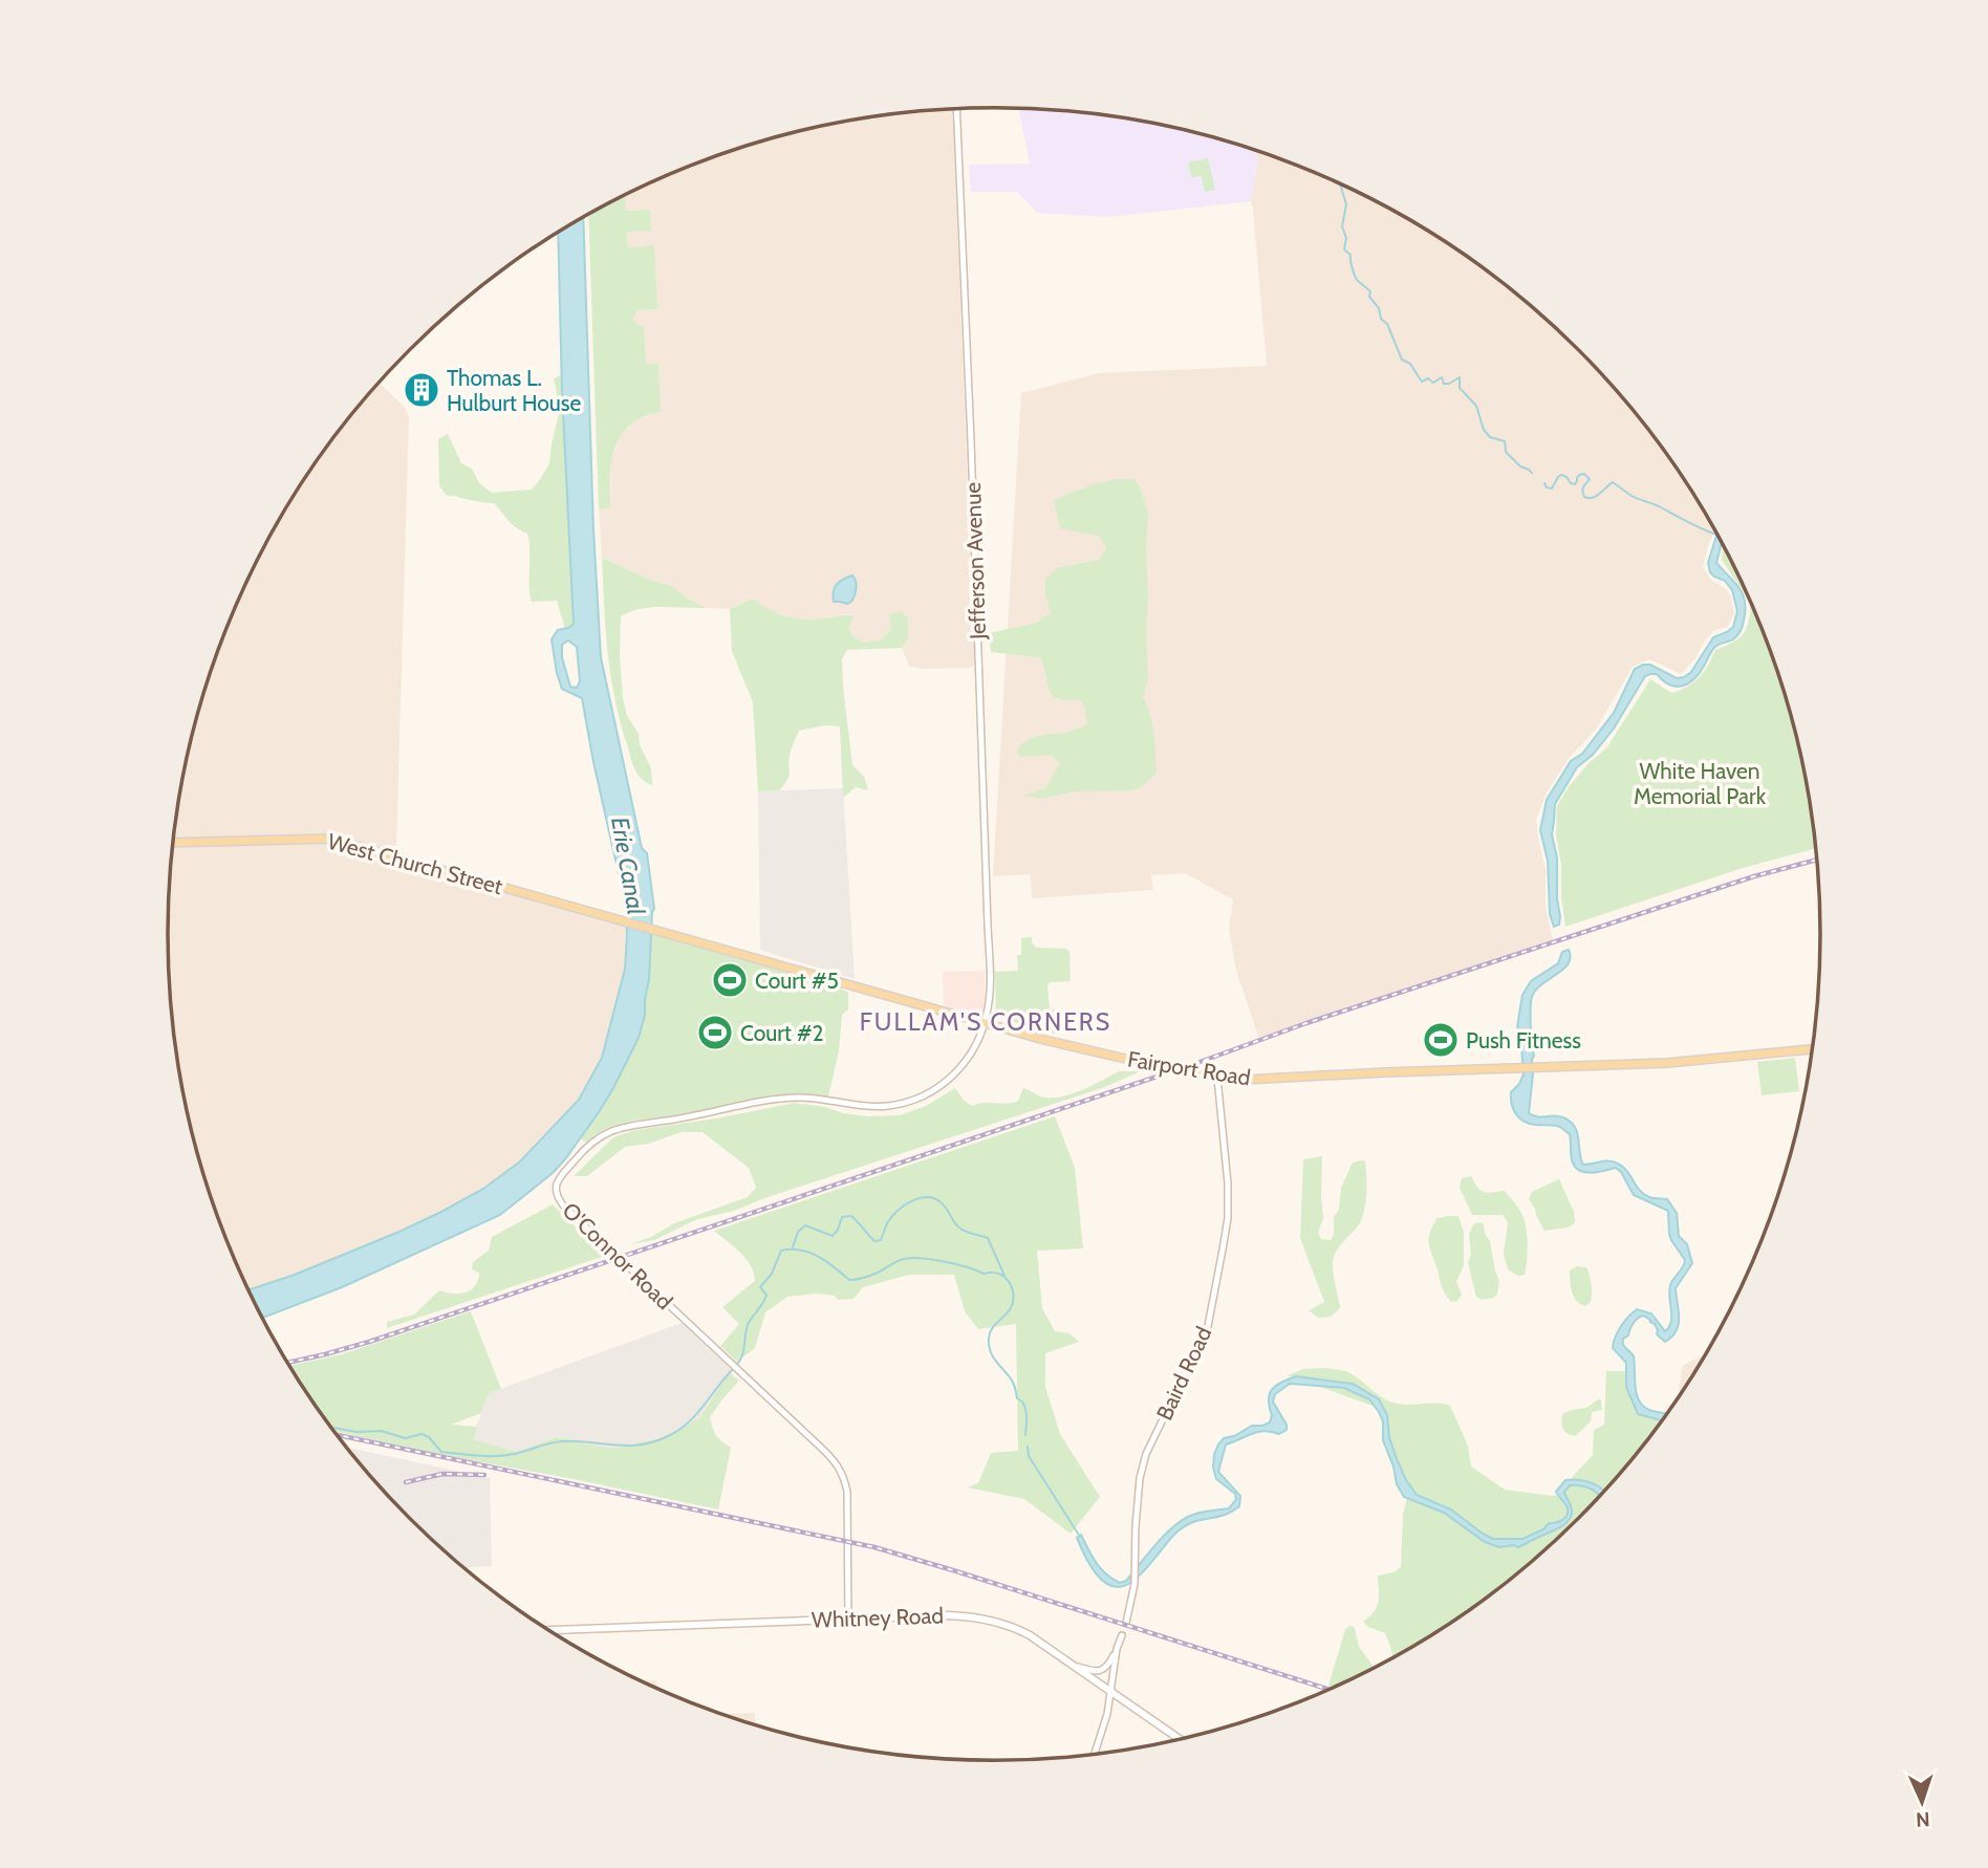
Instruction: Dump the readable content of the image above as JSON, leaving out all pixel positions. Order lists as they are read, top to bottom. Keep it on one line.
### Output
{"streets":{"main road":["West Church Street","Fairport Road","Whitney Road"],"street":["Jefferson Avenue","O'Connor Road","Baird Road"]},"crossings":[["Jefferson Avenue","Fairport Road"],["Jefferson Avenue","O'Connor Road"],["West Church Street","Fairport Road"],["Fairport Road","O'Connor Road"],["Fairport Road","Baird Road"],["O'Connor Road","Whitney Road"]],"districts":["FULLAM'S CORNERS"],"water":["Erie Canal"],"parks":["White Haven Memorial Park"],"places":{"building":["Thomas L. Hulburt House"],"sports":["Court #5","Court #2","Push Fitness"]},"north":"bottom"}
